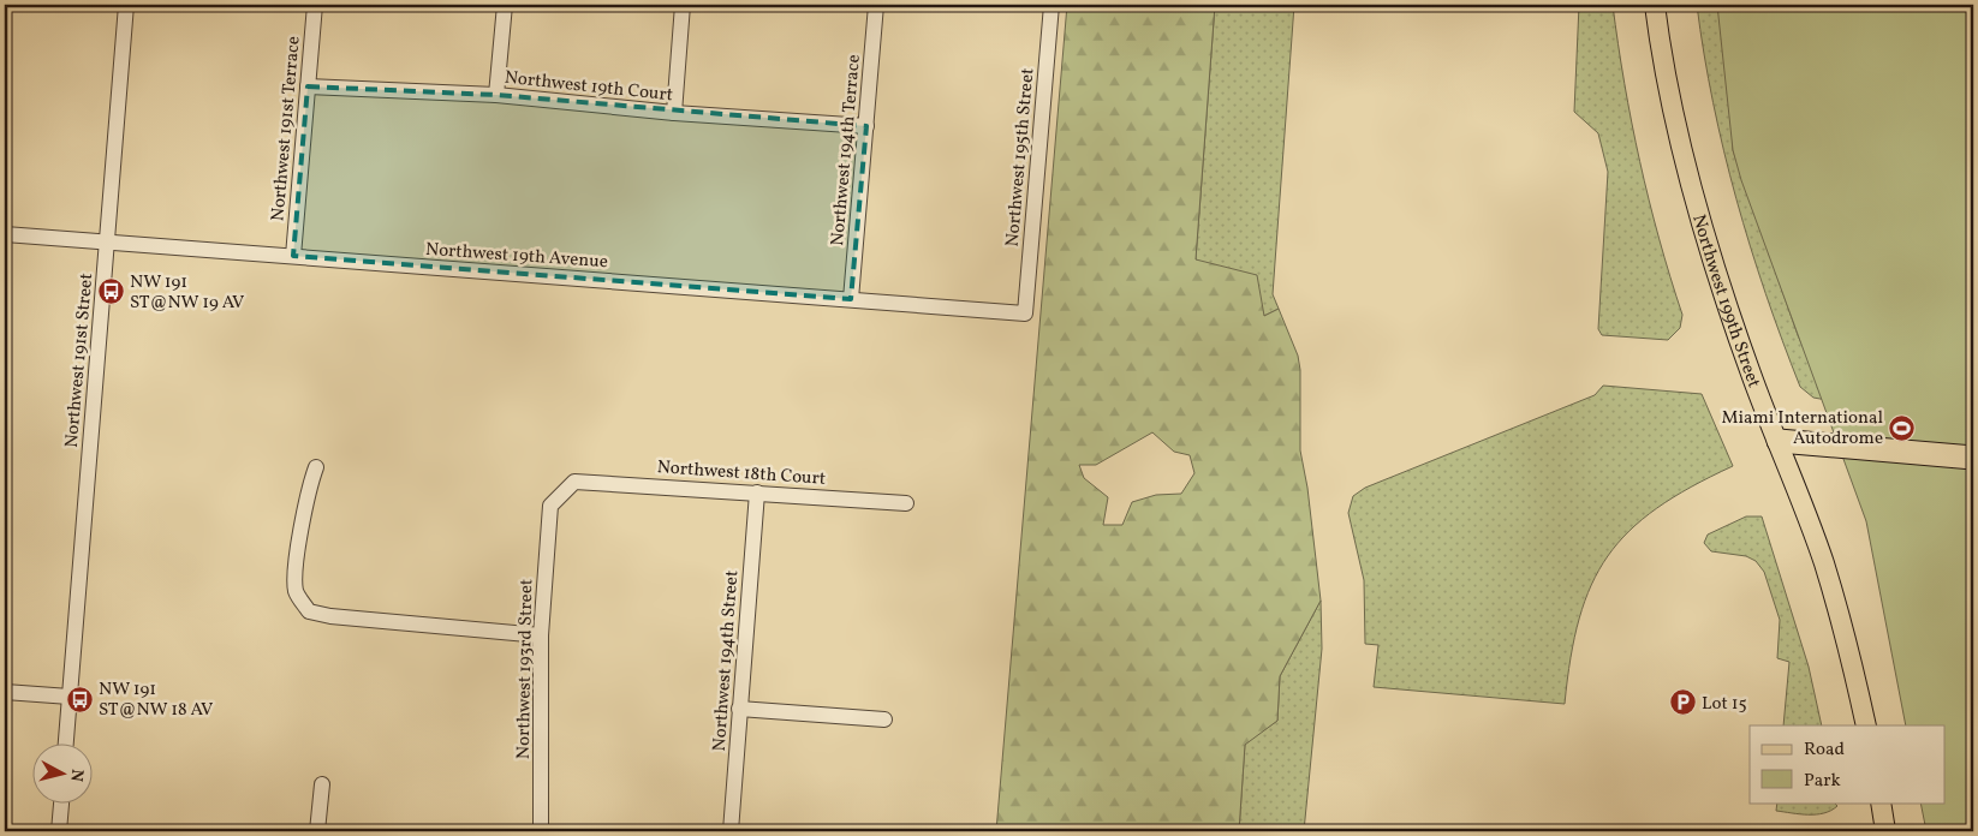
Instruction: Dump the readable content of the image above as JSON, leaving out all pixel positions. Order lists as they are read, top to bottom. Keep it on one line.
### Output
{"streets":{"main road":["Northwest 199th Street"],"street":["Northwest 19th Court","Northwest 191st Terrace","Northwest 194th Terrace","Northwest 195th Street","Northwest 19th Avenue","Northwest 191st Street","Northwest 18th Court","Northwest 194th Street","Northwest 193rd Street"]},"crossings":[["Northwest 19th Court","Northwest 191st Terrace"],["Northwest 19th Court","Northwest 194th Terrace"],["Northwest 191st Terrace","Northwest 19th Avenue"],["Northwest 194th Terrace","Northwest 19th Avenue"],["Northwest 195th Street","Northwest 19th Avenue"],["Northwest 19th Avenue","Northwest 191st Street"],["Northwest 18th Court","Northwest 194th Street"],["Northwest 18th Court","Northwest 193rd Street"]],"places":{"bus stop":["NW 191 ST@NW 19 AV","NW 191 ST@NW 18 AV"],"sports":["Miami International Autodrome"],"parking":["Lot 15"]},"legend":["Road","Park"],"north":"right"}
